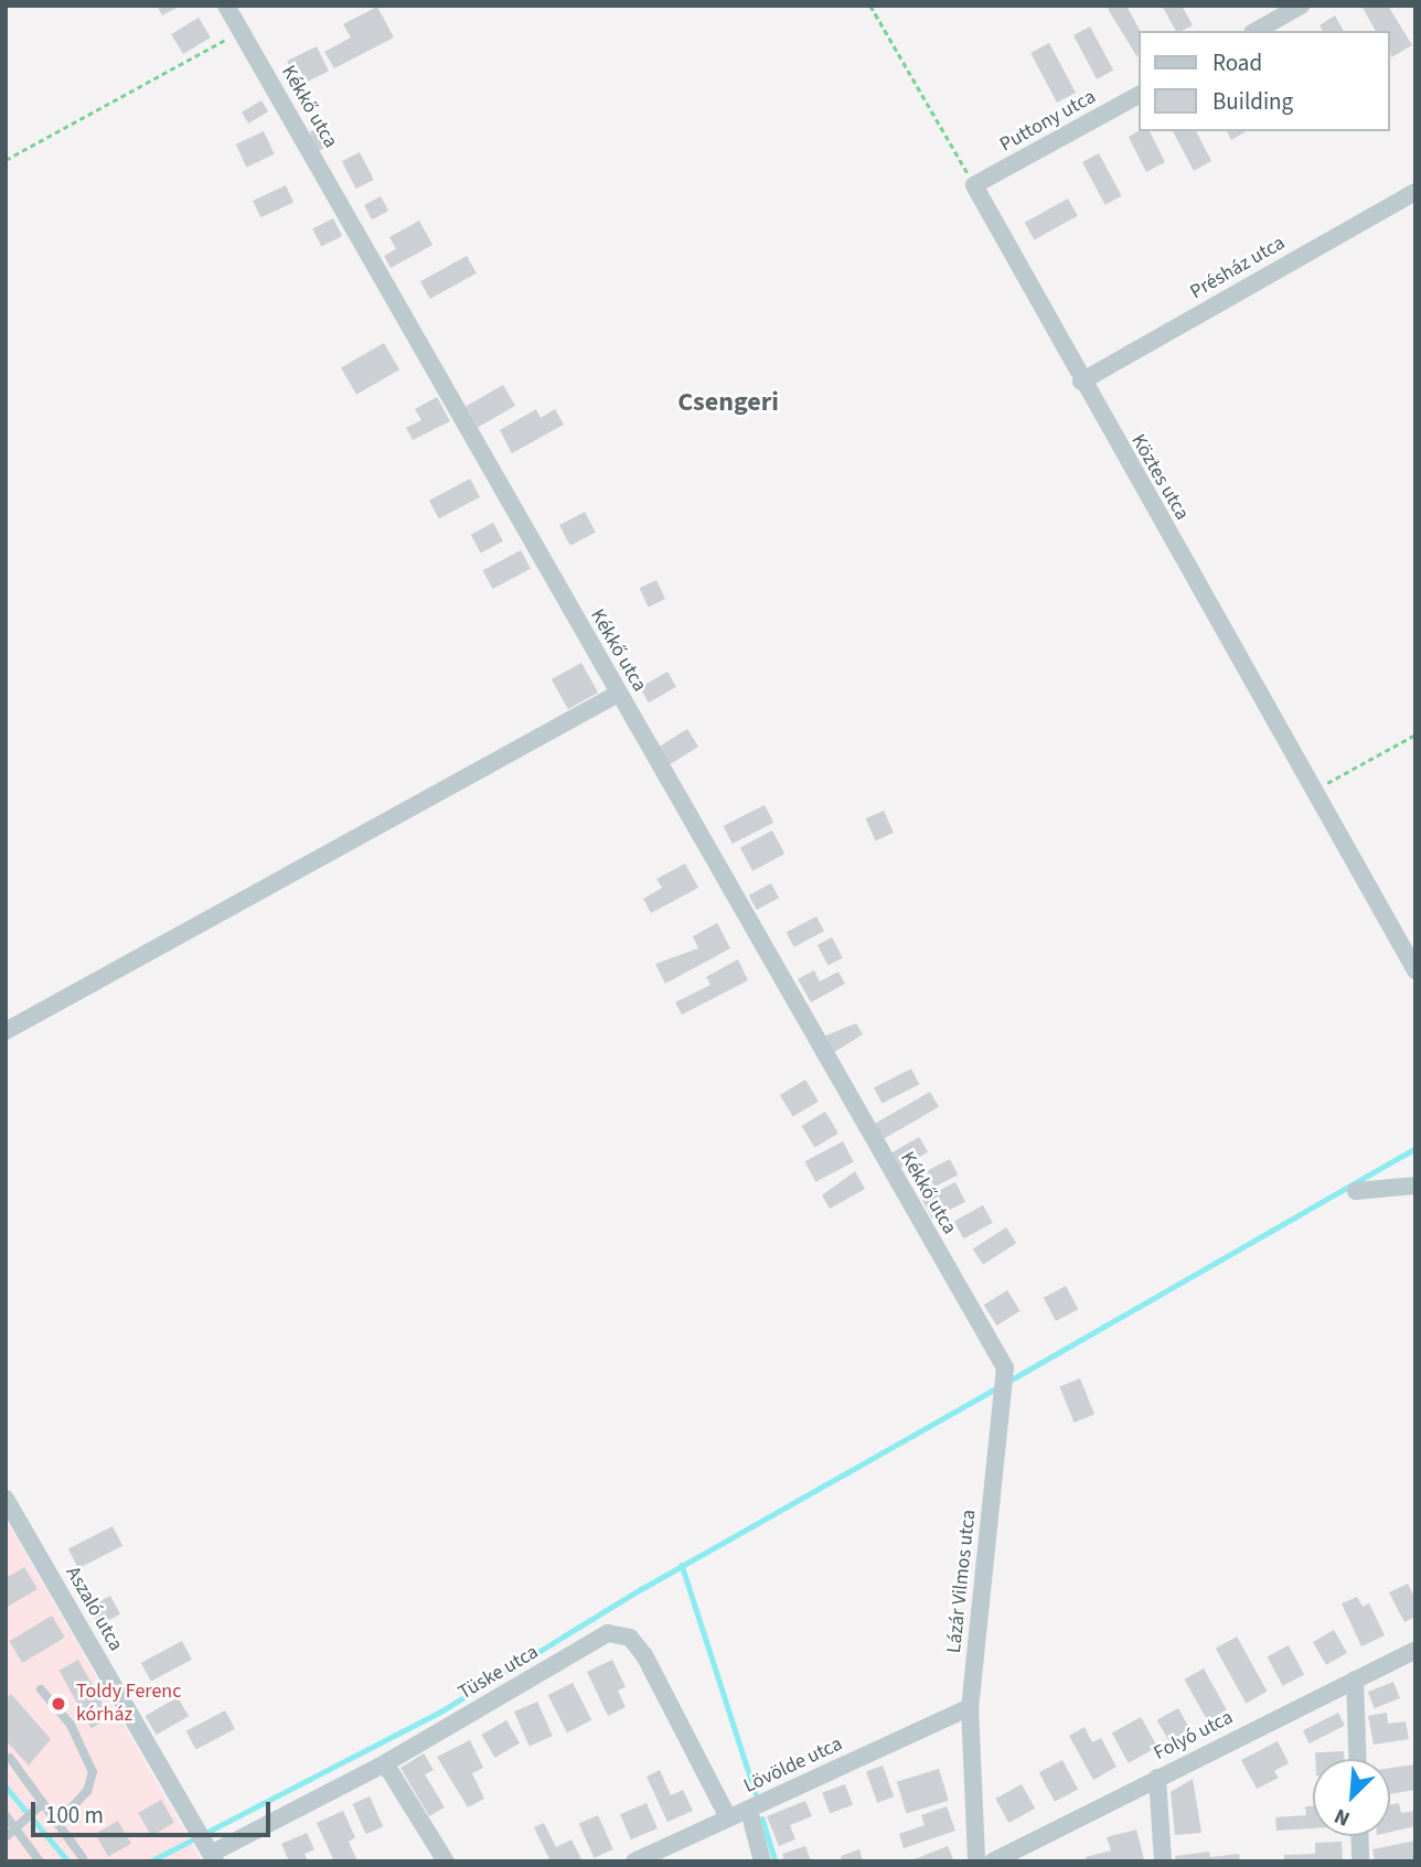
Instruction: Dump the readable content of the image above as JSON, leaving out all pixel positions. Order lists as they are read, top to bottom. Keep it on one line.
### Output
{"streets":{"street":["Kékkő utca","Puttony utca","Présház utca","Köztes utca","Lázár Vilmos utca","Aszaló utca","Tüske utca","Folyó utca","Lövölde utca"]},"crossings":[["Kékkő utca","Lázár Vilmos utca"],["Puttony utca","Köztes utca"],["Présház utca","Köztes utca"],["Lázár Vilmos utca","Lövölde utca"],["Aszaló utca","Tüske utca"],["Tüske utca","Lövölde utca"]],"districts":["Csengeri"],"places":["Toldy Ferenc kórház"],"legend":["Road","Building"],"scale_bar":"100 m","north":"bottom left"}
